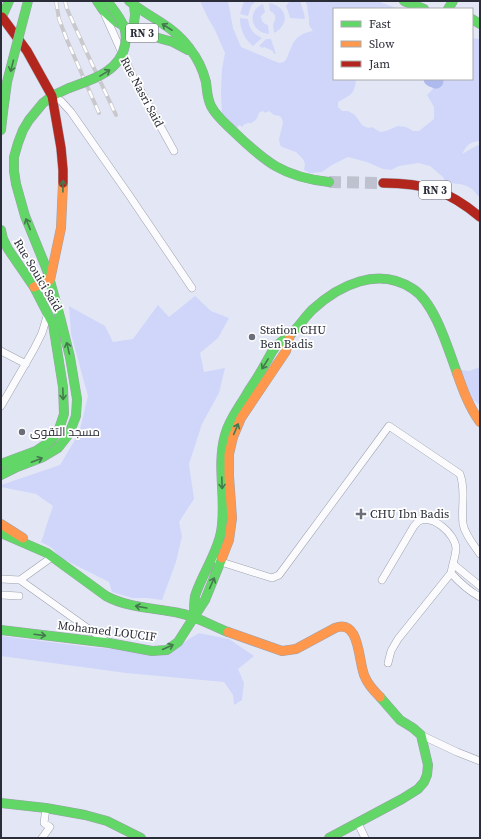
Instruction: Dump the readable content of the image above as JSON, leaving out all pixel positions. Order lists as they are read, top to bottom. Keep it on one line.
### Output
{"streets":{"main road":["RN 3","Rue Souici Saïd","Mohamed LOUCIF"],"street":["Rue Nasri Said"]},"crossings":[["RN 3","Rue Nasri Said"]],"one_way":["Rue Souici Saïd"],"places":{"other":["Station CHU Ben Badis","مسجد التقوى"],"health":["CHU Ibn Badis"]},"legend":["Fast","Slow","Jam"]}
